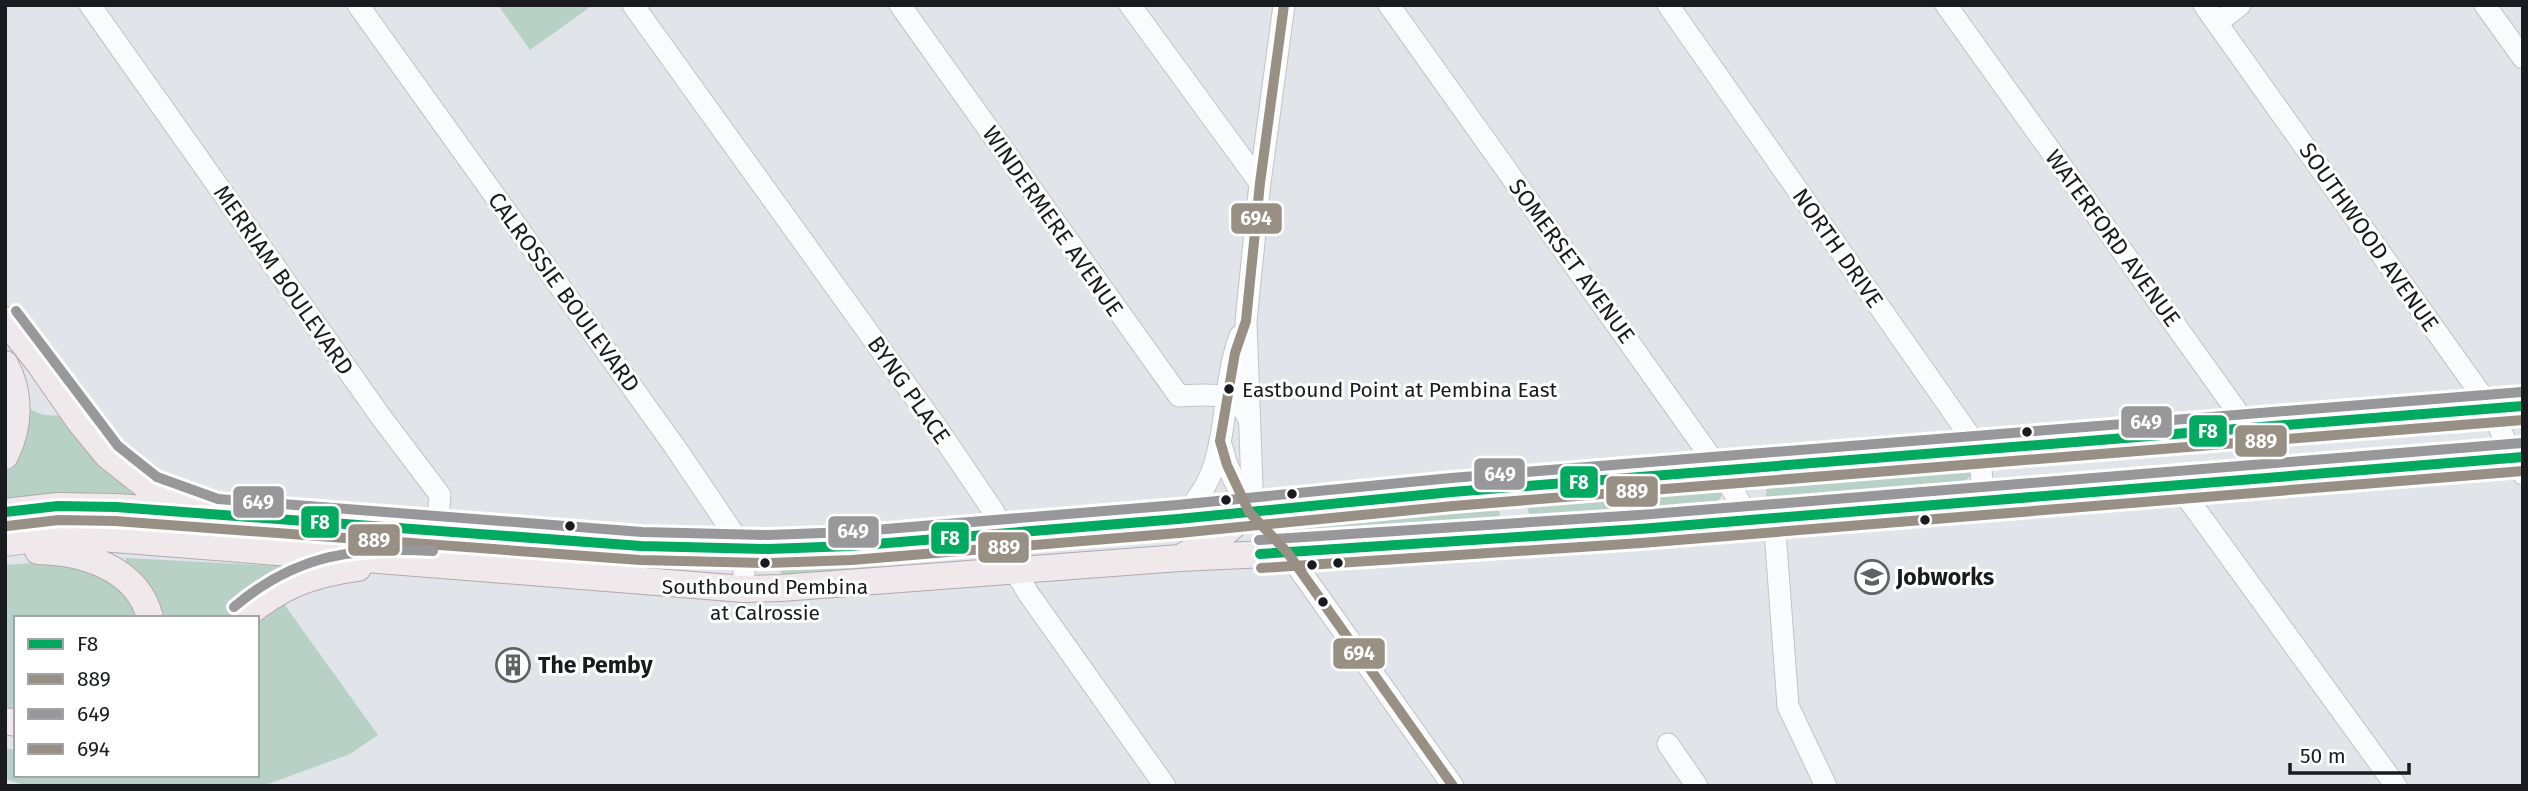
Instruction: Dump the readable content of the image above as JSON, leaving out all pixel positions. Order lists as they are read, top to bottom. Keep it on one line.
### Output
{"streets":{"street":["WINDERMERE AVENUE","SOUTHWOOD AVENUE","WATERFORD AVENUE","NORTH DRIVE","SOMERSET AVENUE","MERRIAM BOULEVARD","CALROSSIE BOULEVARD","BYNG PLACE"]},"places":{"other":["Eastbound Point at Pembina East","Southbound Pembina at Calrossie"],"school or university":["Jobworks"],"building":["The Pemby"]},"lines":["transit line 694","transit line 649","transit line F8","transit line 889"],"legend":["F8","889","649","694"],"scale_bar":"50 m"}
